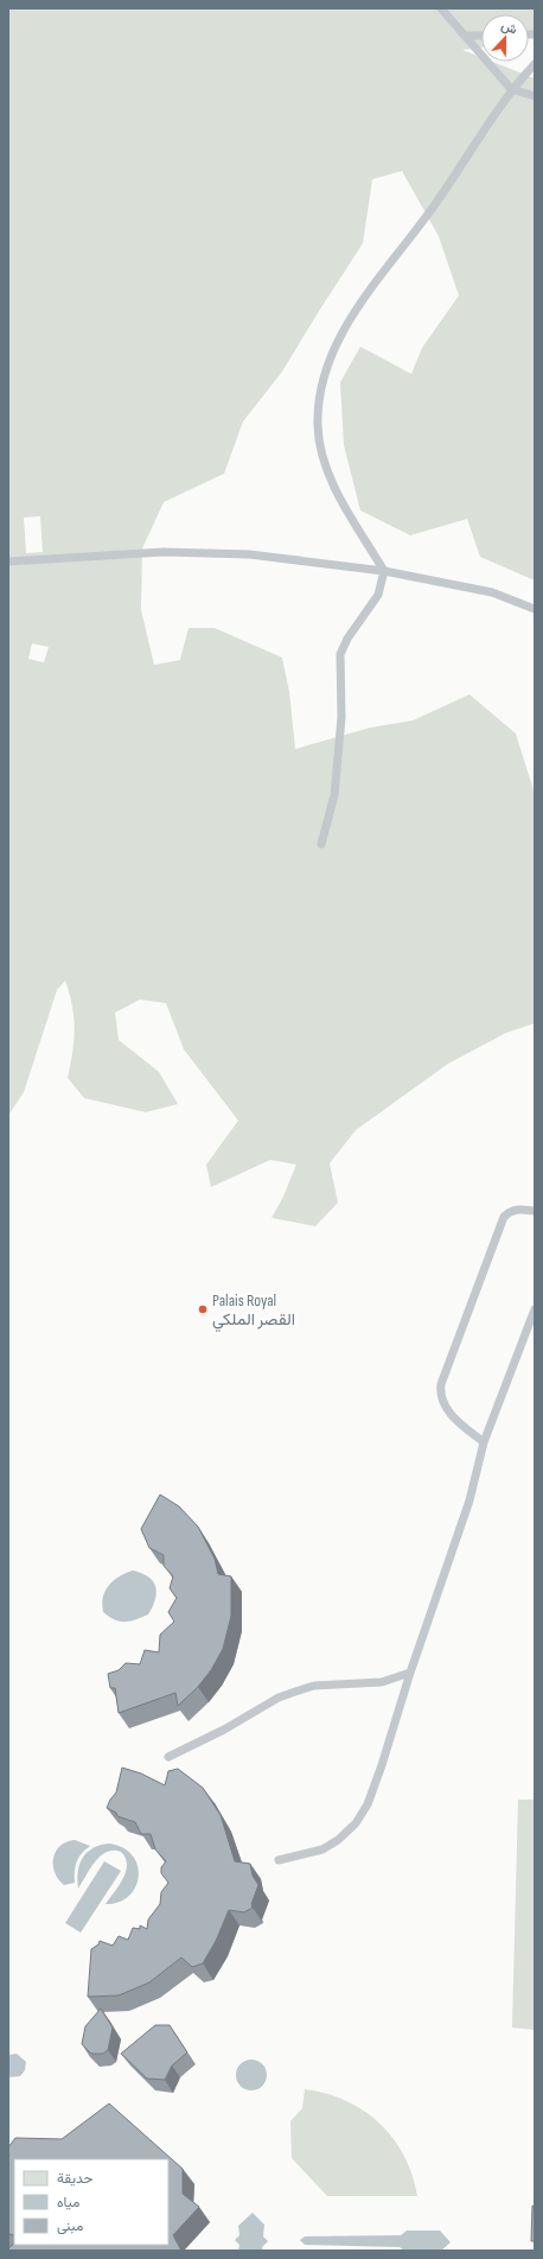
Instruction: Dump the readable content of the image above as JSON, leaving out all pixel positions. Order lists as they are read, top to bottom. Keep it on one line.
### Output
{"places":["Palais Royal القصر الملكي"],"legend":["حديقة","مياه","مبنى"],"north":"top"}
